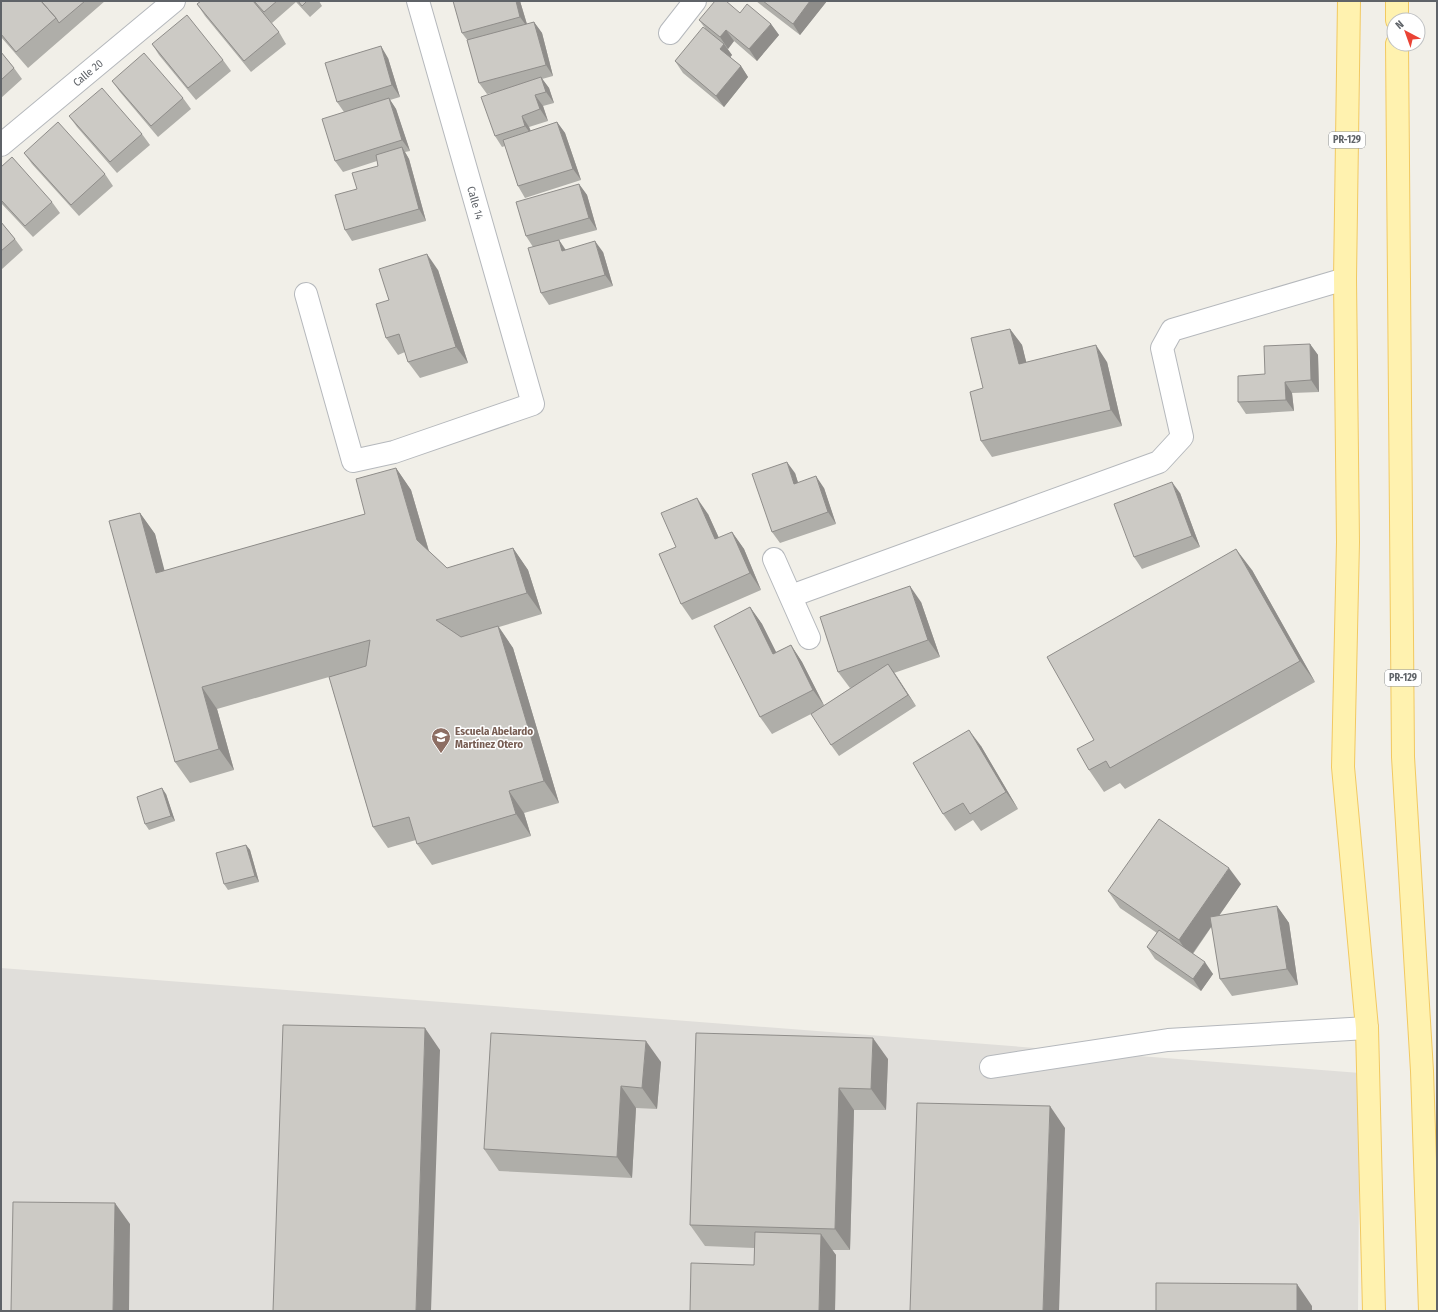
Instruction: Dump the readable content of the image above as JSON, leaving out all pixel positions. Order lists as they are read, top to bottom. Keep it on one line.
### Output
{"streets":{"main road":["PR-129"],"street":["Calle 20","Calle 14"]},"places":{"school or university":["Escuela Abelardo Martínez Otero"]},"north":"top left"}
